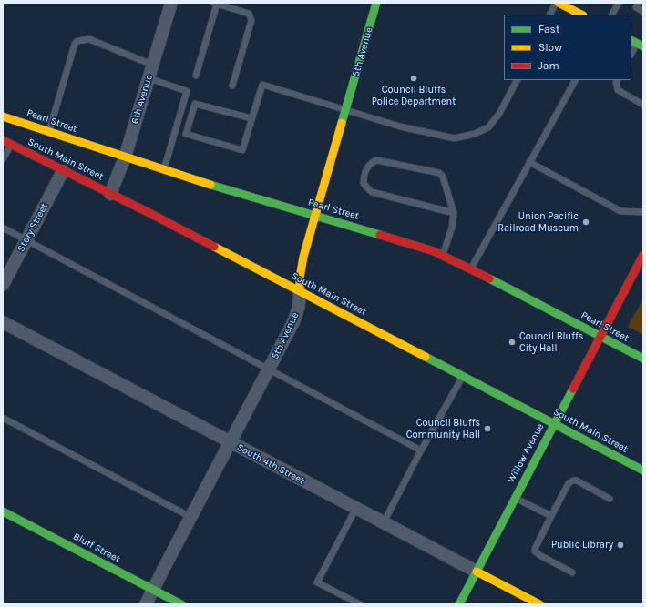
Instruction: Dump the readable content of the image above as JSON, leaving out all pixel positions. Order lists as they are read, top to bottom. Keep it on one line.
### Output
{"streets":{"main road":["5th Avenue","Pearl Street","South Main Street","Willow Avenue","South 4th Street","Bluff Street"],"street":["6th Avenue","Story Street"]},"crossings":[["5th Avenue","Pearl Street"],["5th Avenue","South Main Street"],["5th Avenue","South 4th Street"],["5th Avenue","Bluff Street"],["6th Avenue","Pearl Street"],["6th Avenue","South Main Street"],["Pearl Street","Willow Avenue"],["South Main Street","Story Street"],["South Main Street","Willow Avenue"],["Willow Avenue","South 4th Street"]],"places":["Council Bluffs Police Department","Union Pacific Railroad Museum","Council Bluffs City Hall","Council Bluffs Community Hall","Public Library"],"legend":["Fast","Slow","Jam"]}
